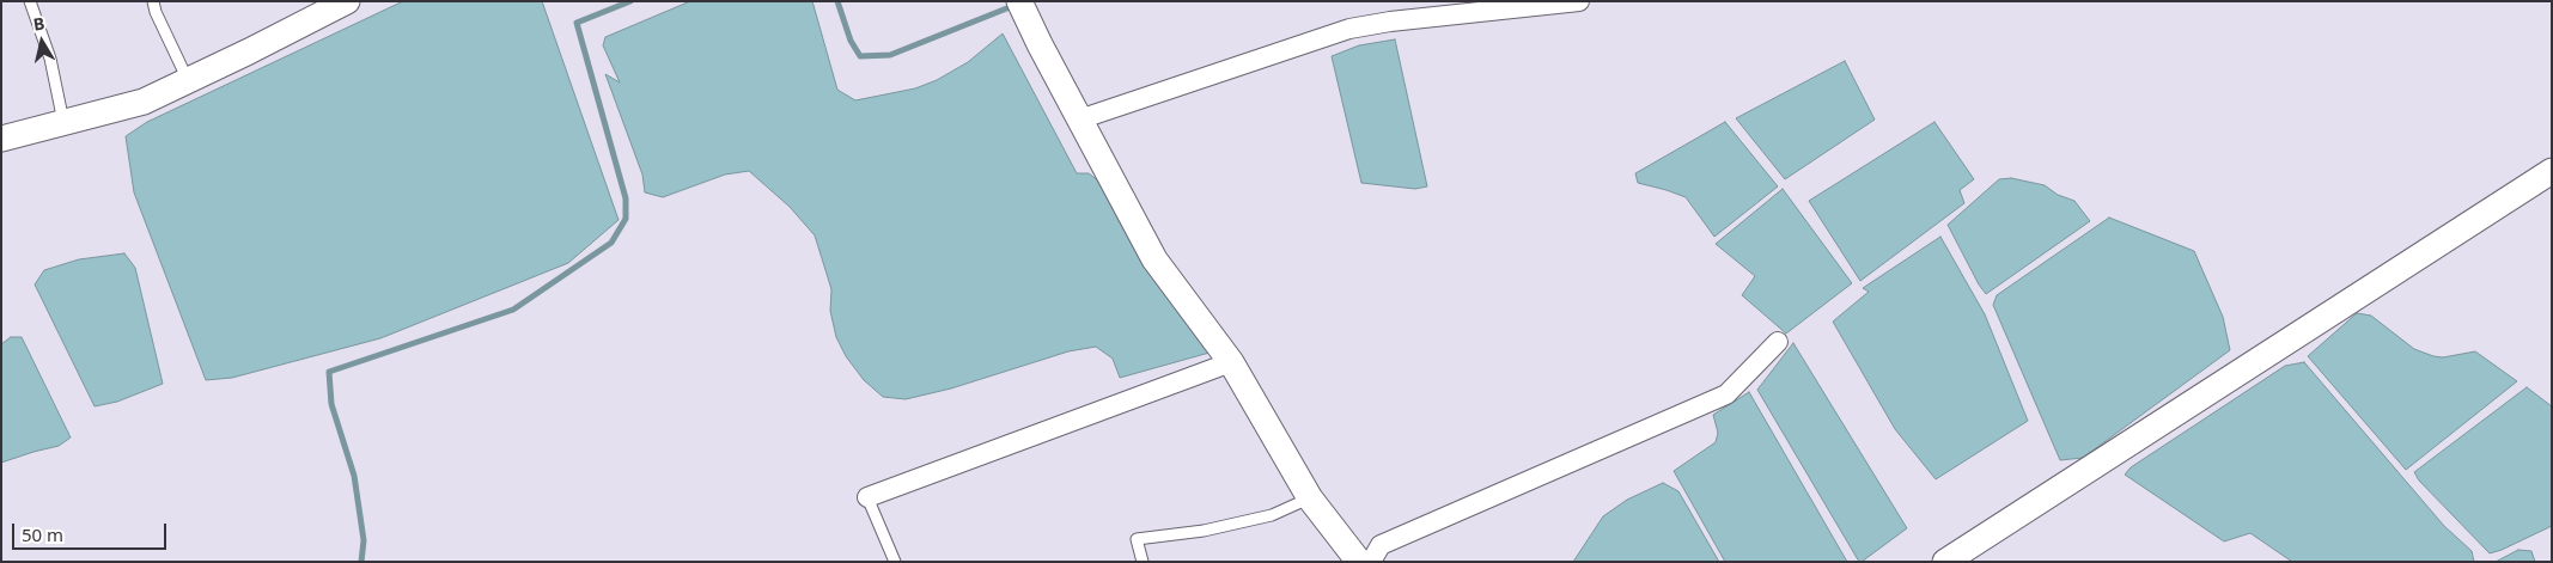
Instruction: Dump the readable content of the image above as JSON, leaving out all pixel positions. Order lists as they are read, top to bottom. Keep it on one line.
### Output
{"scale_bar":"50 m","north":"top"}
